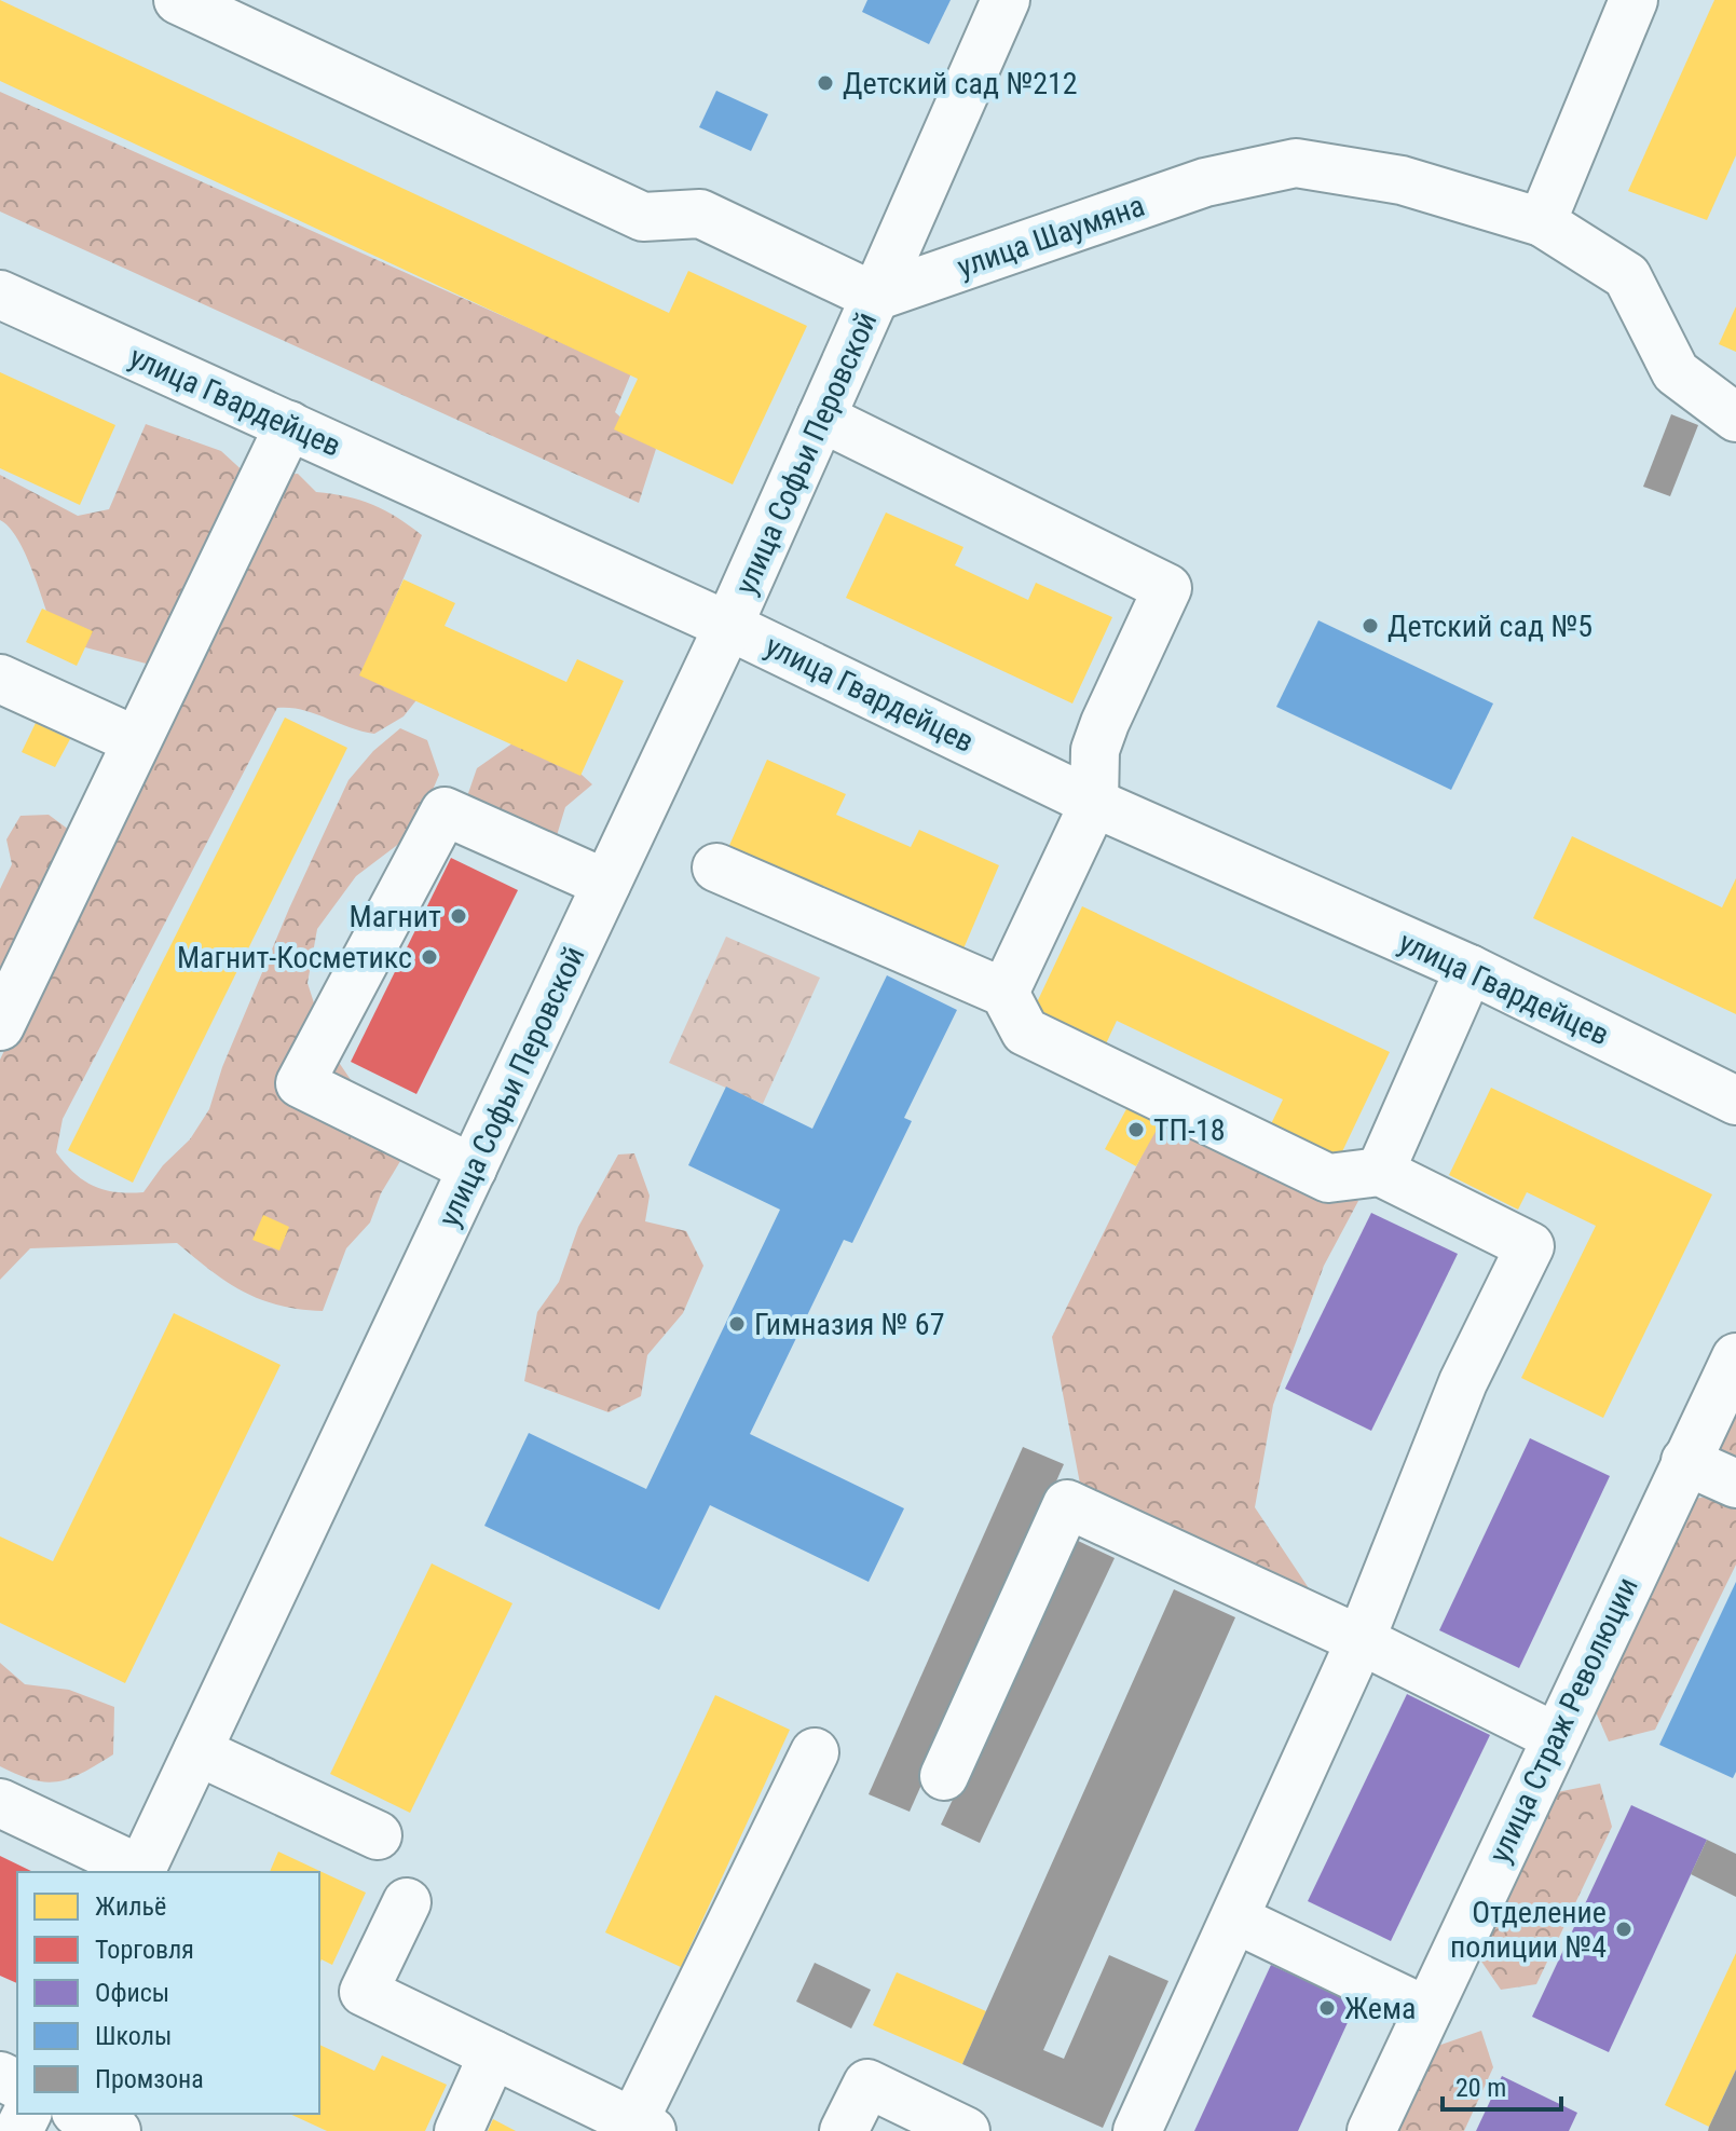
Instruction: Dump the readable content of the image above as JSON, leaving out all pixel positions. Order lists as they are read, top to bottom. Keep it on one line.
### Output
{"streets":{"street":["улица Шаумяна","улица Гвардейцев","улица Софьи Перовской","улица Страж Революции"]},"crossings":[["улица Шаумяна","улица Софьи Перовской"],["улица Гвардейцев","улица Софьи Перовской"]],"places":["Детский сад №212","Детский сад №5","Магнит","Магнит-Косметикс","ТП-18","Гимназия № 67","Отделение полиции №4","Жема"],"legend":["Жильё","Торговля","Офисы","Школы","Промзона"],"scale_bar":"20 m"}
